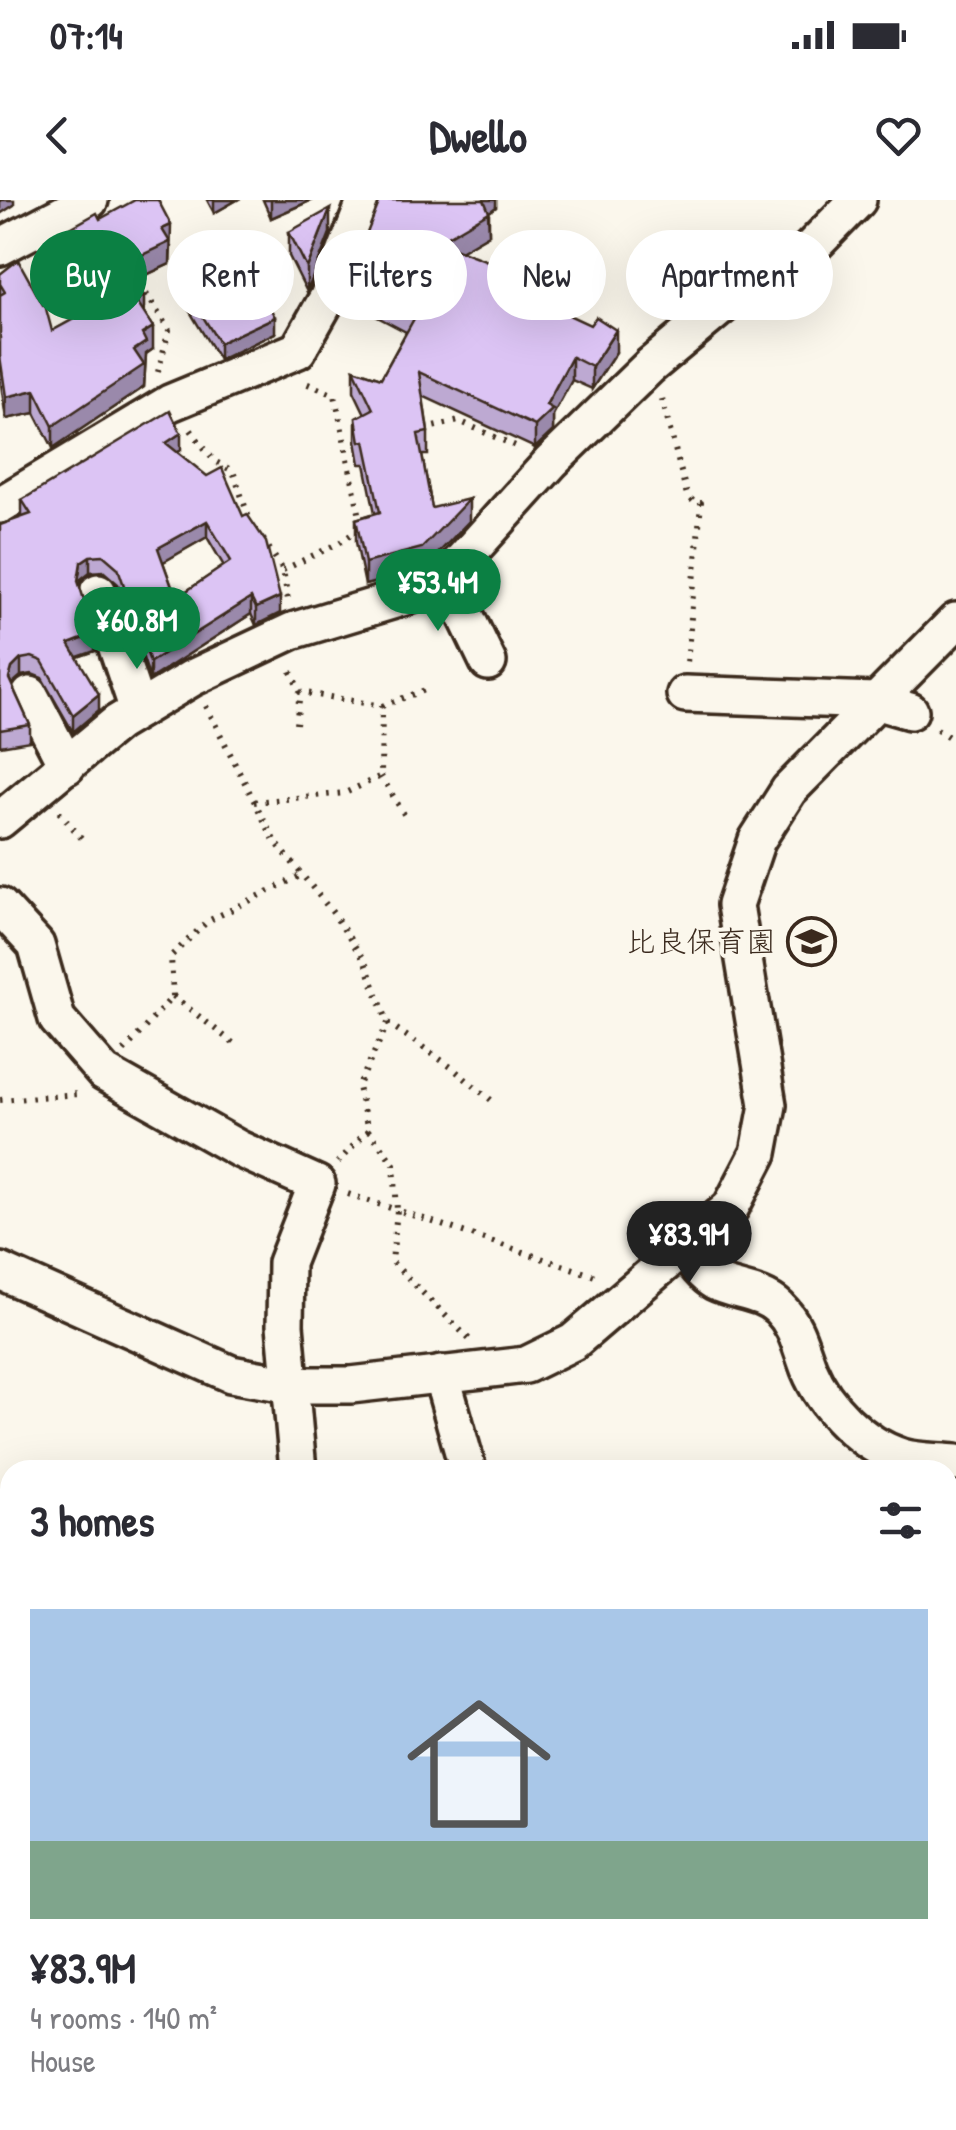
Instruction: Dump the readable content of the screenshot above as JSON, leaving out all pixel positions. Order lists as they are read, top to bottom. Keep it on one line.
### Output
{"places":{"school or university":["比良保育園"]},"page":{"status":"07:14","header":"Dwello","chip":["Buy","Rent","Filters","New","Apartment"],"price":["¥53.4M","¥60.8M","¥83.9M"],"heading":"3 homes","list":[{"name":"¥83.9M","note":"4 rooms · 140 m² · House"}]}}
